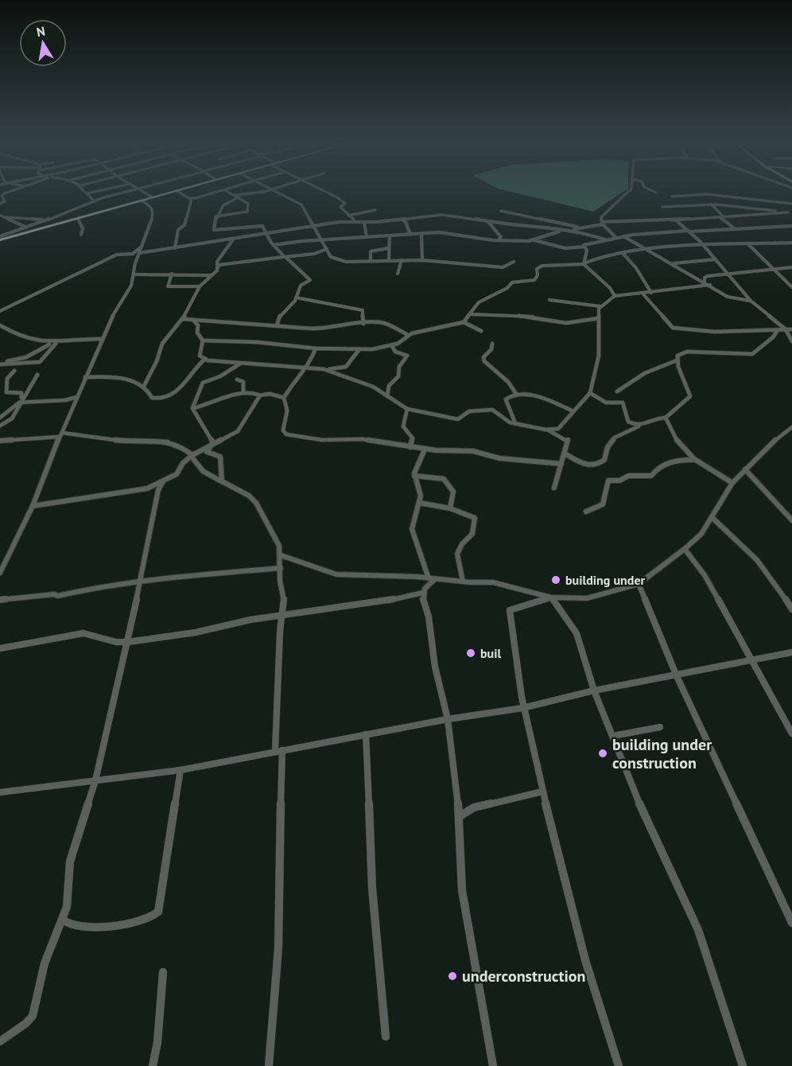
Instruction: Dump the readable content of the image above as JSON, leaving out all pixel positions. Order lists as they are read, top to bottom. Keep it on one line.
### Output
{"places":["building under","buil","building under construction","underconstruction"],"north":"top"}
